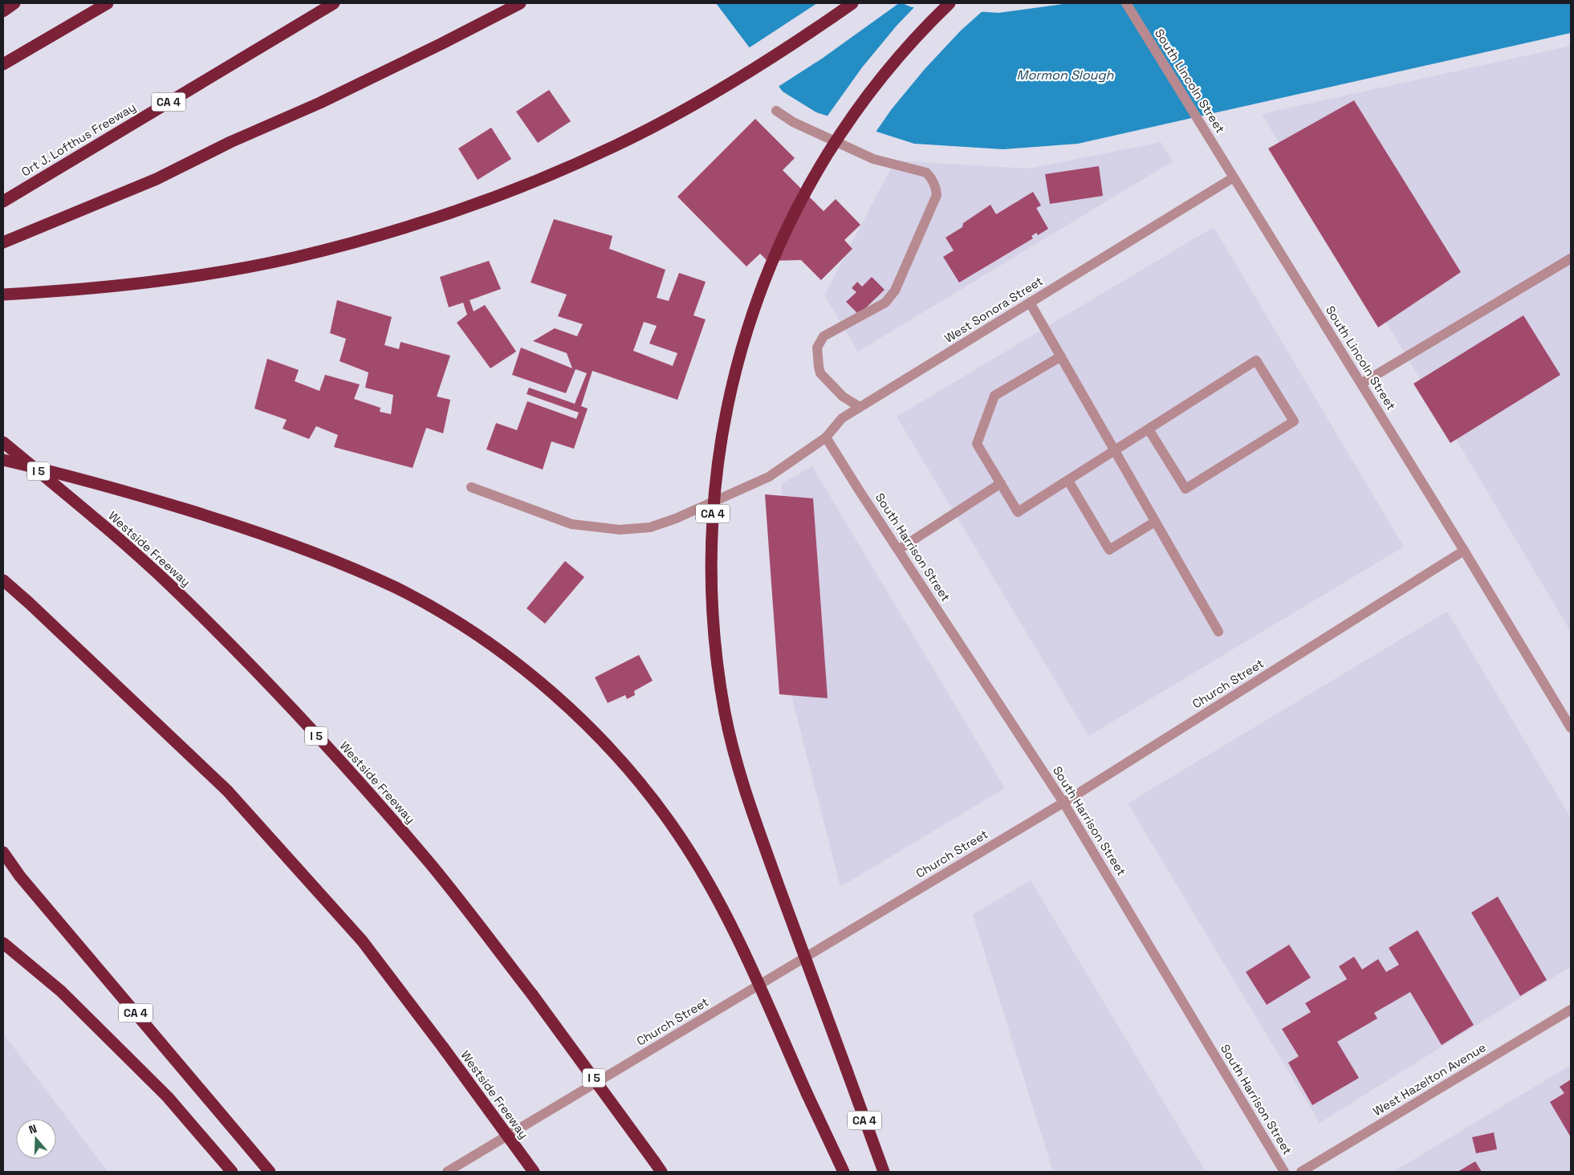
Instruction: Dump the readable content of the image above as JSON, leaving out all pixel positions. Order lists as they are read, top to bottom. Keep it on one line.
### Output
{"streets":{"highway":["CA 4","Ort J. Lofthus Freeway","I 5","Westside Freeway"],"street":["South Lincoln Street","West Sonora Street","South Harrison Street","Church Street","West Hazelton Avenue"]},"crossings":[["South Lincoln Street","West Sonora Street"],["South Lincoln Street","Church Street"],["West Sonora Street","South Harrison Street"],["South Harrison Street","Church Street"]],"water":["Mormon Slough"],"north":"top"}
